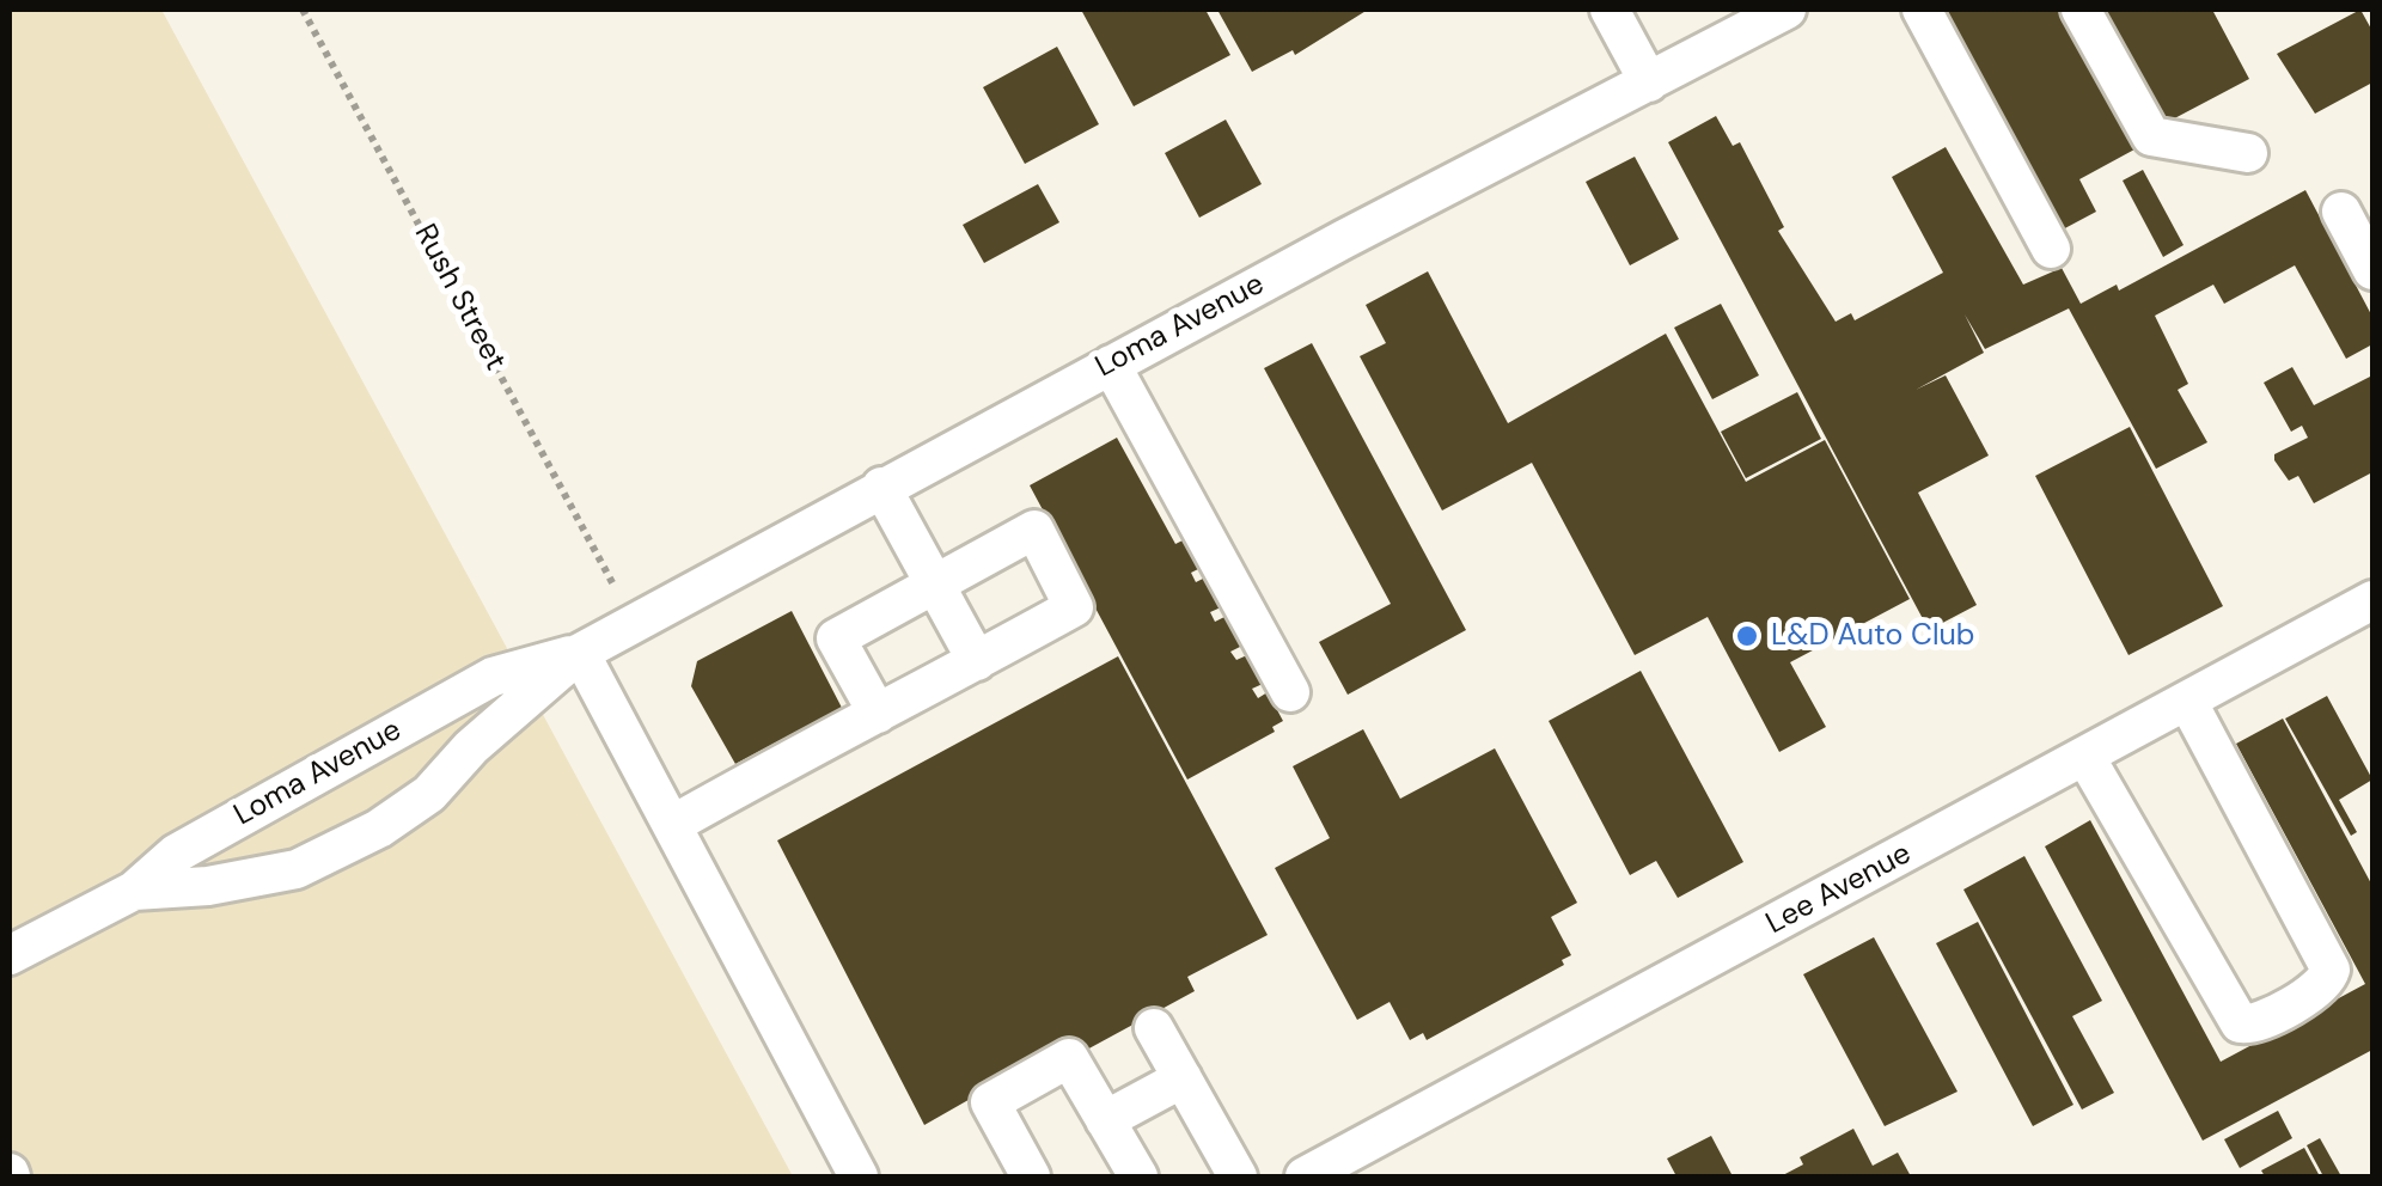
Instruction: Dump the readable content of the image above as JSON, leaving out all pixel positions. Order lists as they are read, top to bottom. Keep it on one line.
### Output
{"streets":{"street":["Loma Avenue","Lee Avenue"],"path":["Rush Street"]},"places":["L&D Auto Club"]}
